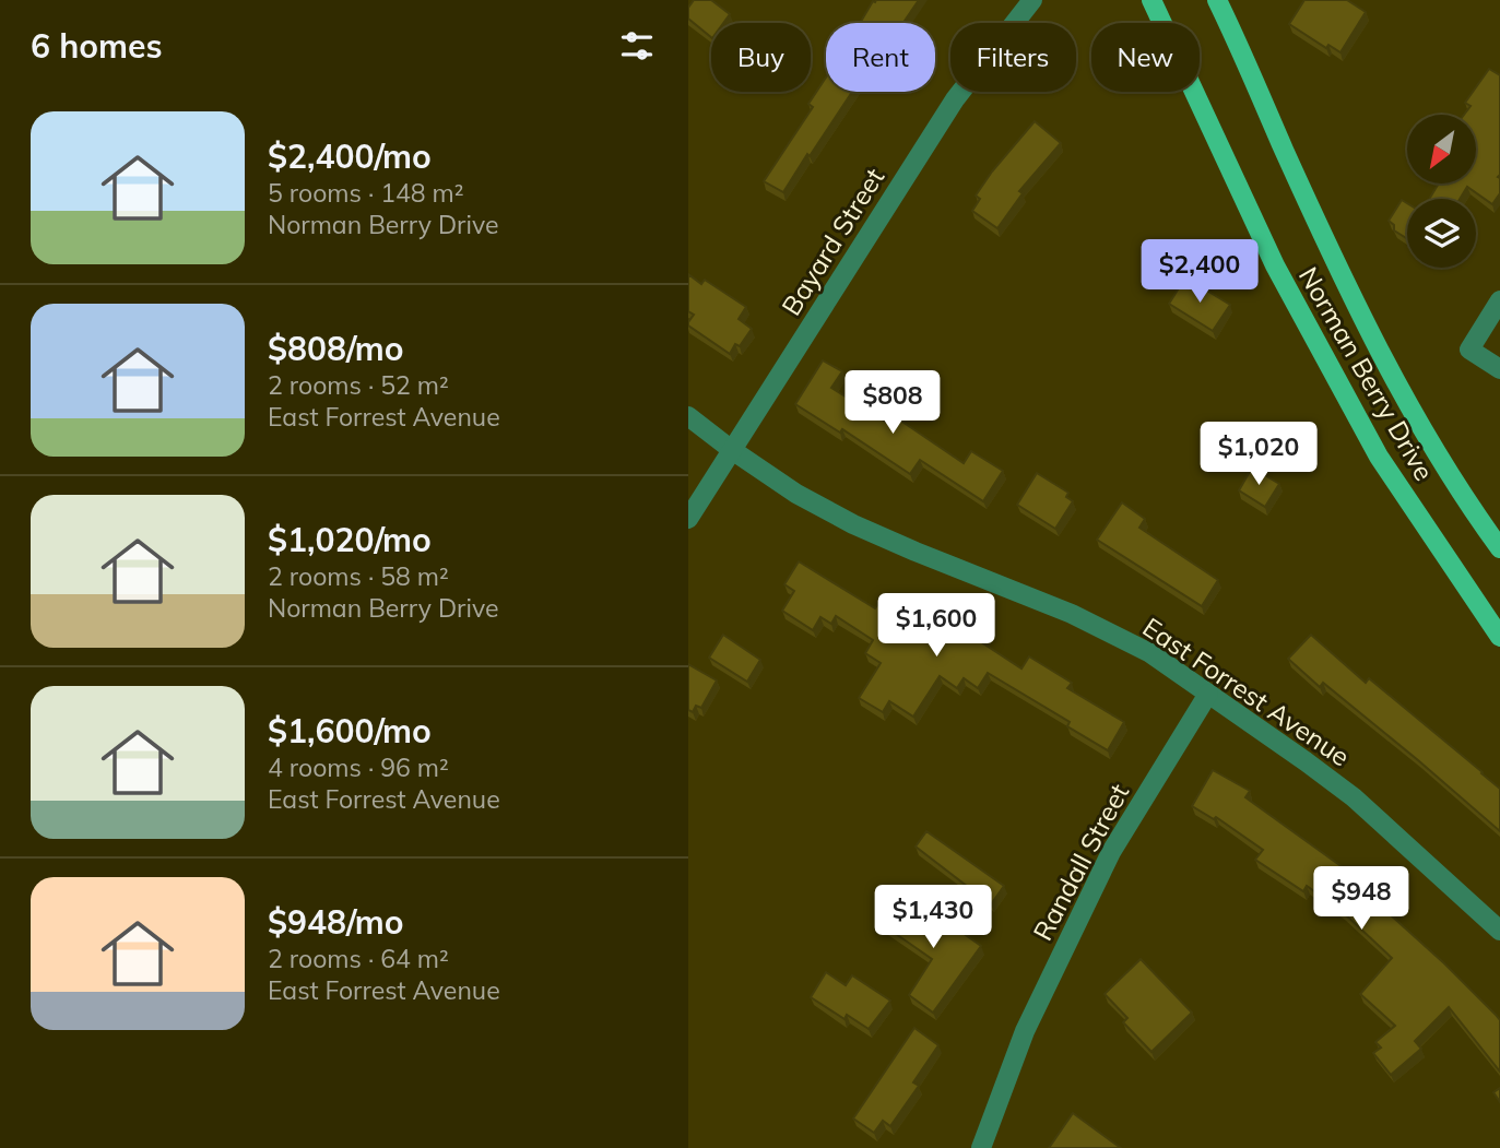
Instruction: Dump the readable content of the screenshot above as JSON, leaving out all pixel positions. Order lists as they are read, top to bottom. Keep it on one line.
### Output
{"streets":{"main road":["Norman Berry Drive"],"street":["Bayard Street","East Forrest Avenue","Randall Street"]},"crossings":[["Bayard Street","East Forrest Avenue"],["East Forrest Avenue","Randall Street"]],"north":"bottom left","page":{"heading":"6 homes","chip":["Buy","Rent","Filters","New"],"list":[{"name":"$2,400/mo","note":"5 rooms · 148 m² · Norman Berry Drive"},{"name":"$808/mo","note":"2 rooms · 52 m² · East Forrest Avenue"},{"name":"$1,020/mo","note":"2 rooms · 58 m² · Norman Berry Drive"},{"name":"$1,600/mo","note":"4 rooms · 96 m² · East Forrest Avenue"},{"name":"$948/mo","note":"2 rooms · 64 m² · East Forrest Avenue"}],"price":["$2,400","$808","$1,020","$1,600","$948","$1,430"]}}
